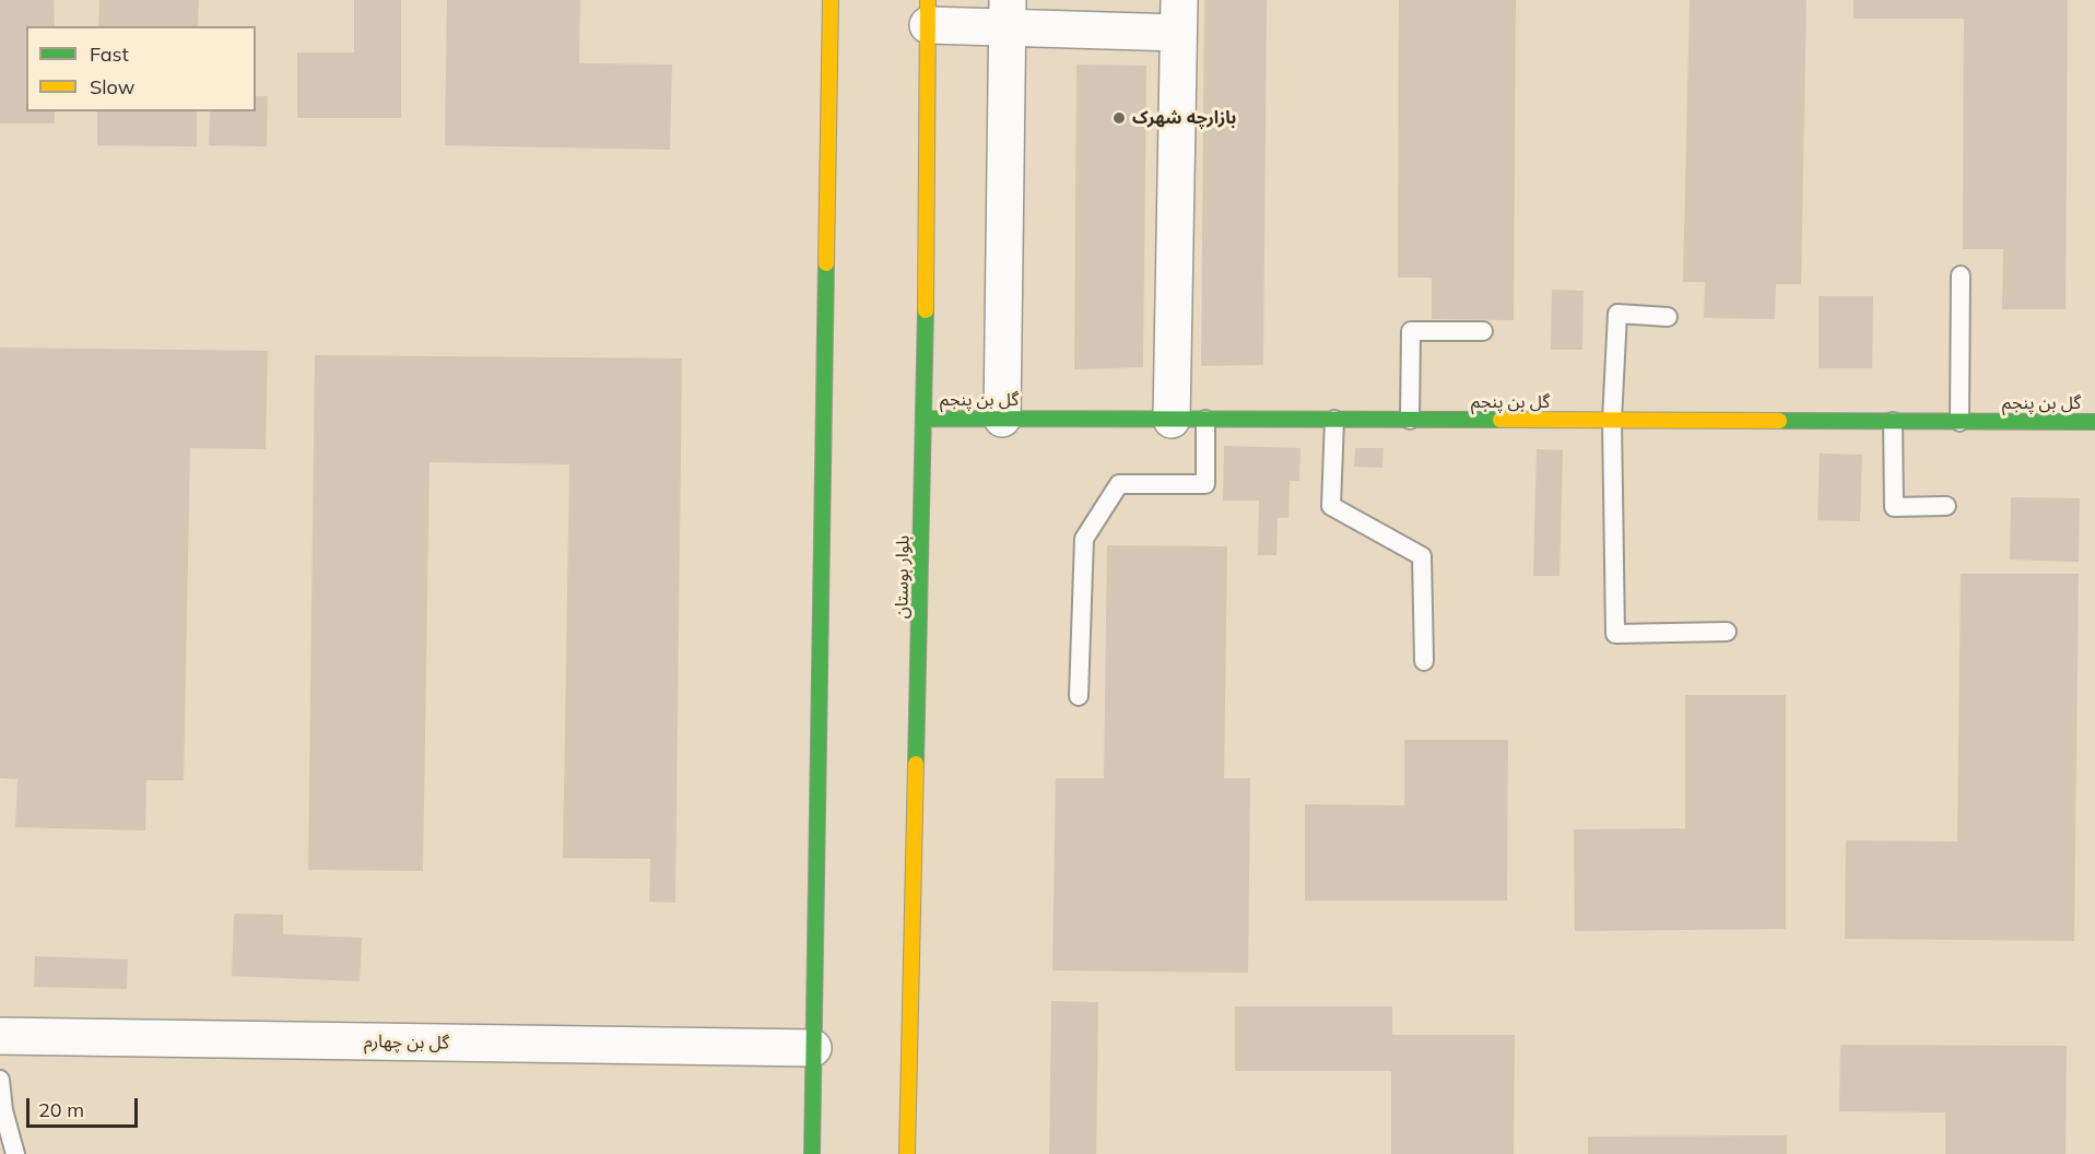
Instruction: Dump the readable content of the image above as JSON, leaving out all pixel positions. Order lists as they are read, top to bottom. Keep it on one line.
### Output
{"streets":{"street":["گل بن پنجم","بلوار بوستان","گل بن چهارم"]},"crossings":[["گل بن پنجم","بلوار بوستان"]],"places":["بازارچه شهرک"],"legend":["Fast","Slow"],"scale_bar":"20 m"}
